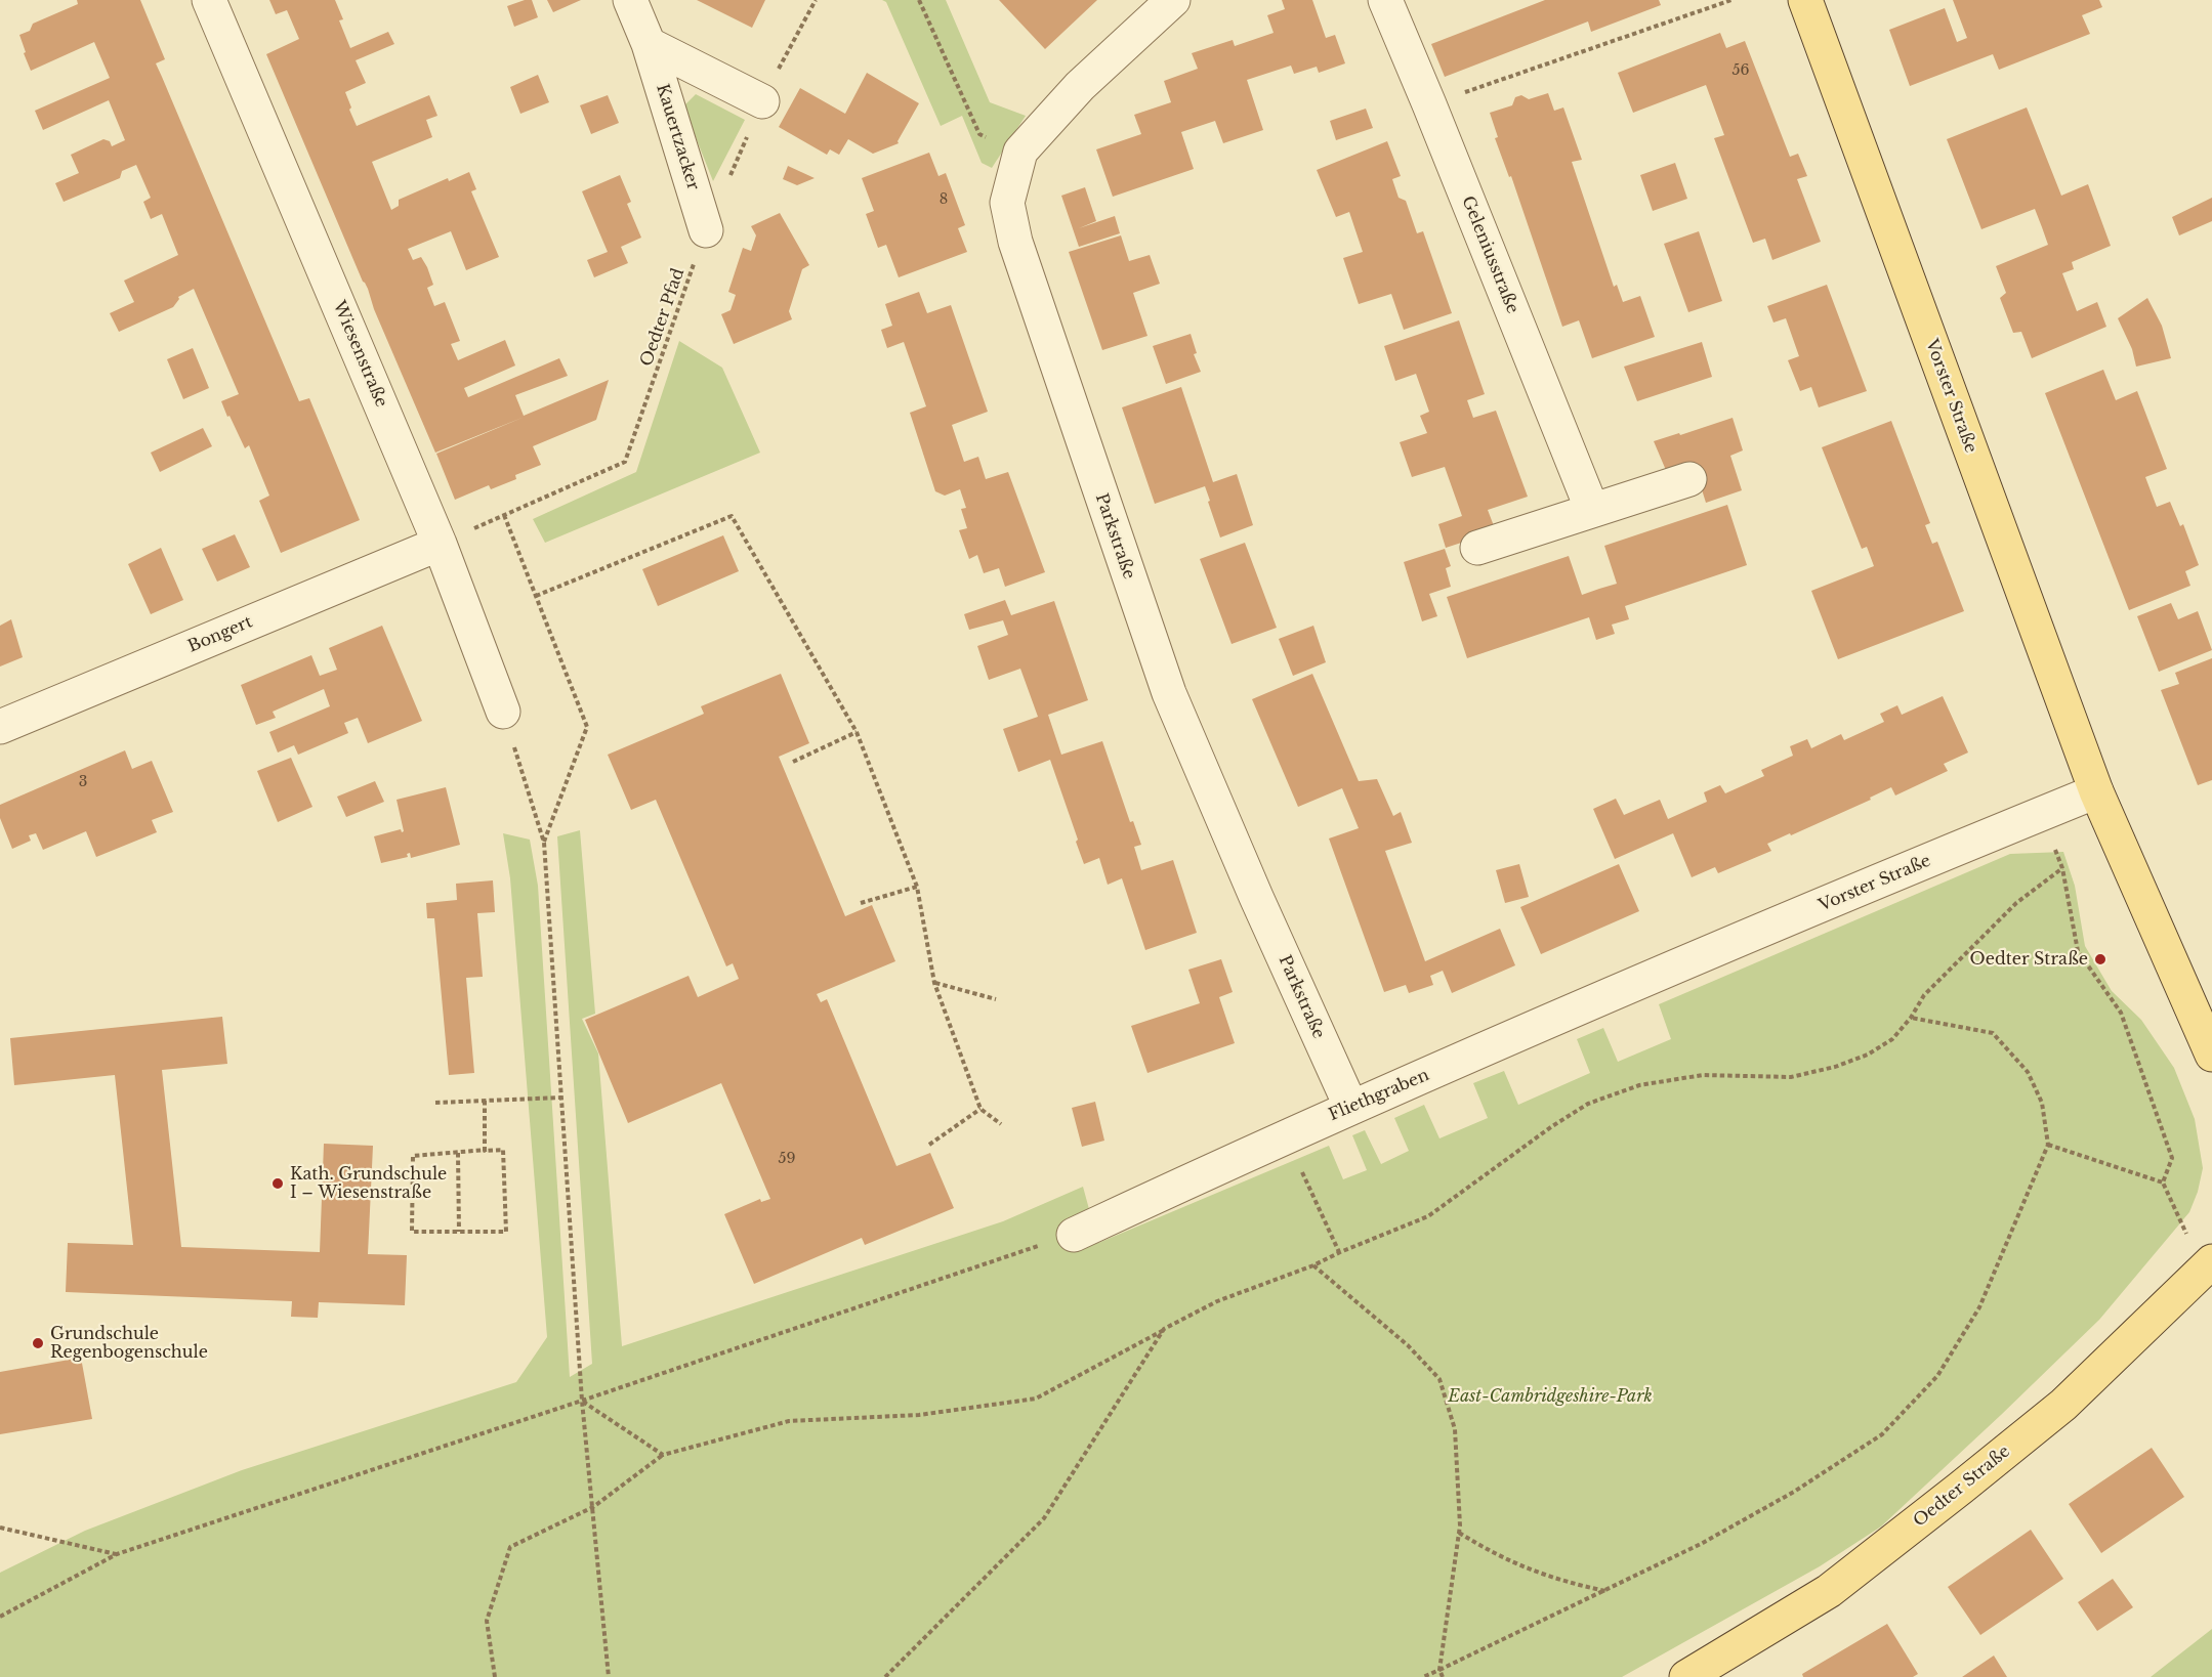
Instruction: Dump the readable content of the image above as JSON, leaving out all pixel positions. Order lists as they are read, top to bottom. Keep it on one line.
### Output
{"streets":{"main road":["Vorster Straße","Oedter Straße"],"street":["Kauertzacker","Geleniusstraße","Wiesenstraße","Parkstraße","Bongert","Fliethgraben"],"path":["Oedter Pfad"]},"crossings":[["Kauertzacker","Oedter Pfad"],["Oedter Pfad","Wiesenstraße"],["Oedter Pfad","Bongert"],["Wiesenstraße","Bongert"],["Vorster Straße","Fliethgraben"],["Parkstraße","Fliethgraben"]],"parks":["East-Cambridgeshire-Park"],"places":["Oedter Straße","Kath. Grundschule I – Wiesenstraße","Grundschule Regenbogenschule"],"house_numbers":["56","8","3","59"]}
